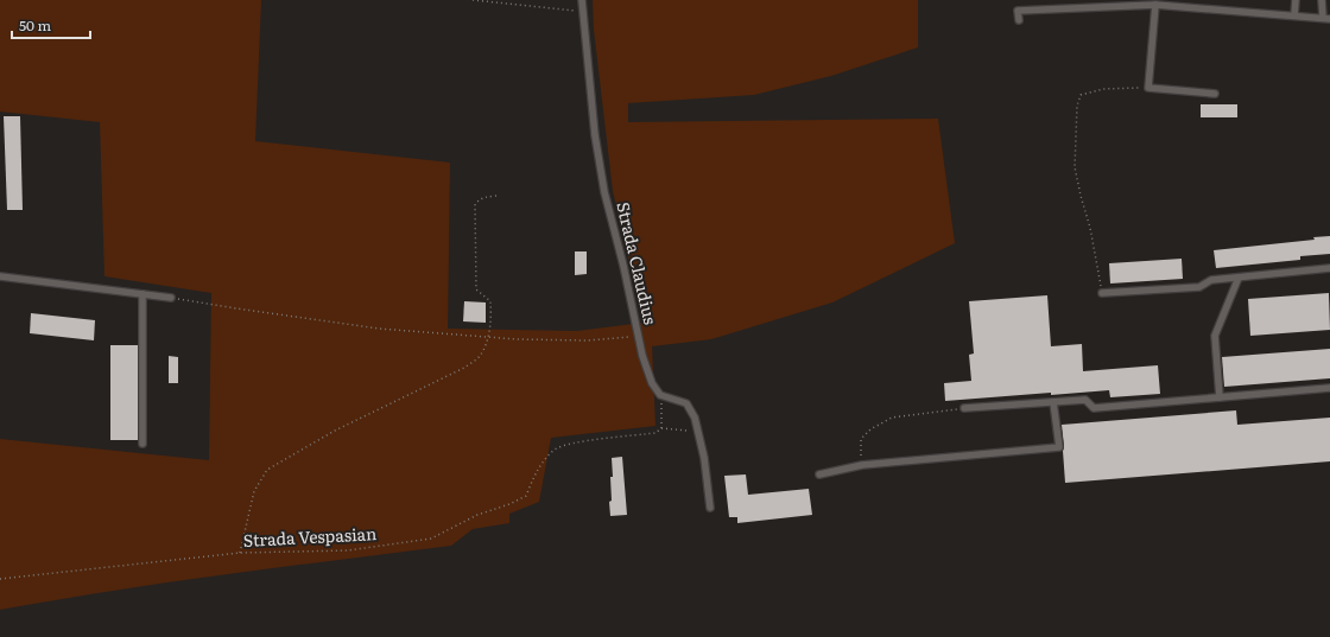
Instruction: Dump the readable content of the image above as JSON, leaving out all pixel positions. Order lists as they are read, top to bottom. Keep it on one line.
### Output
{"streets":{"lane":["Strada Claudius"],"path":["Strada Vespasian"]},"scale_bar":"50 m"}
